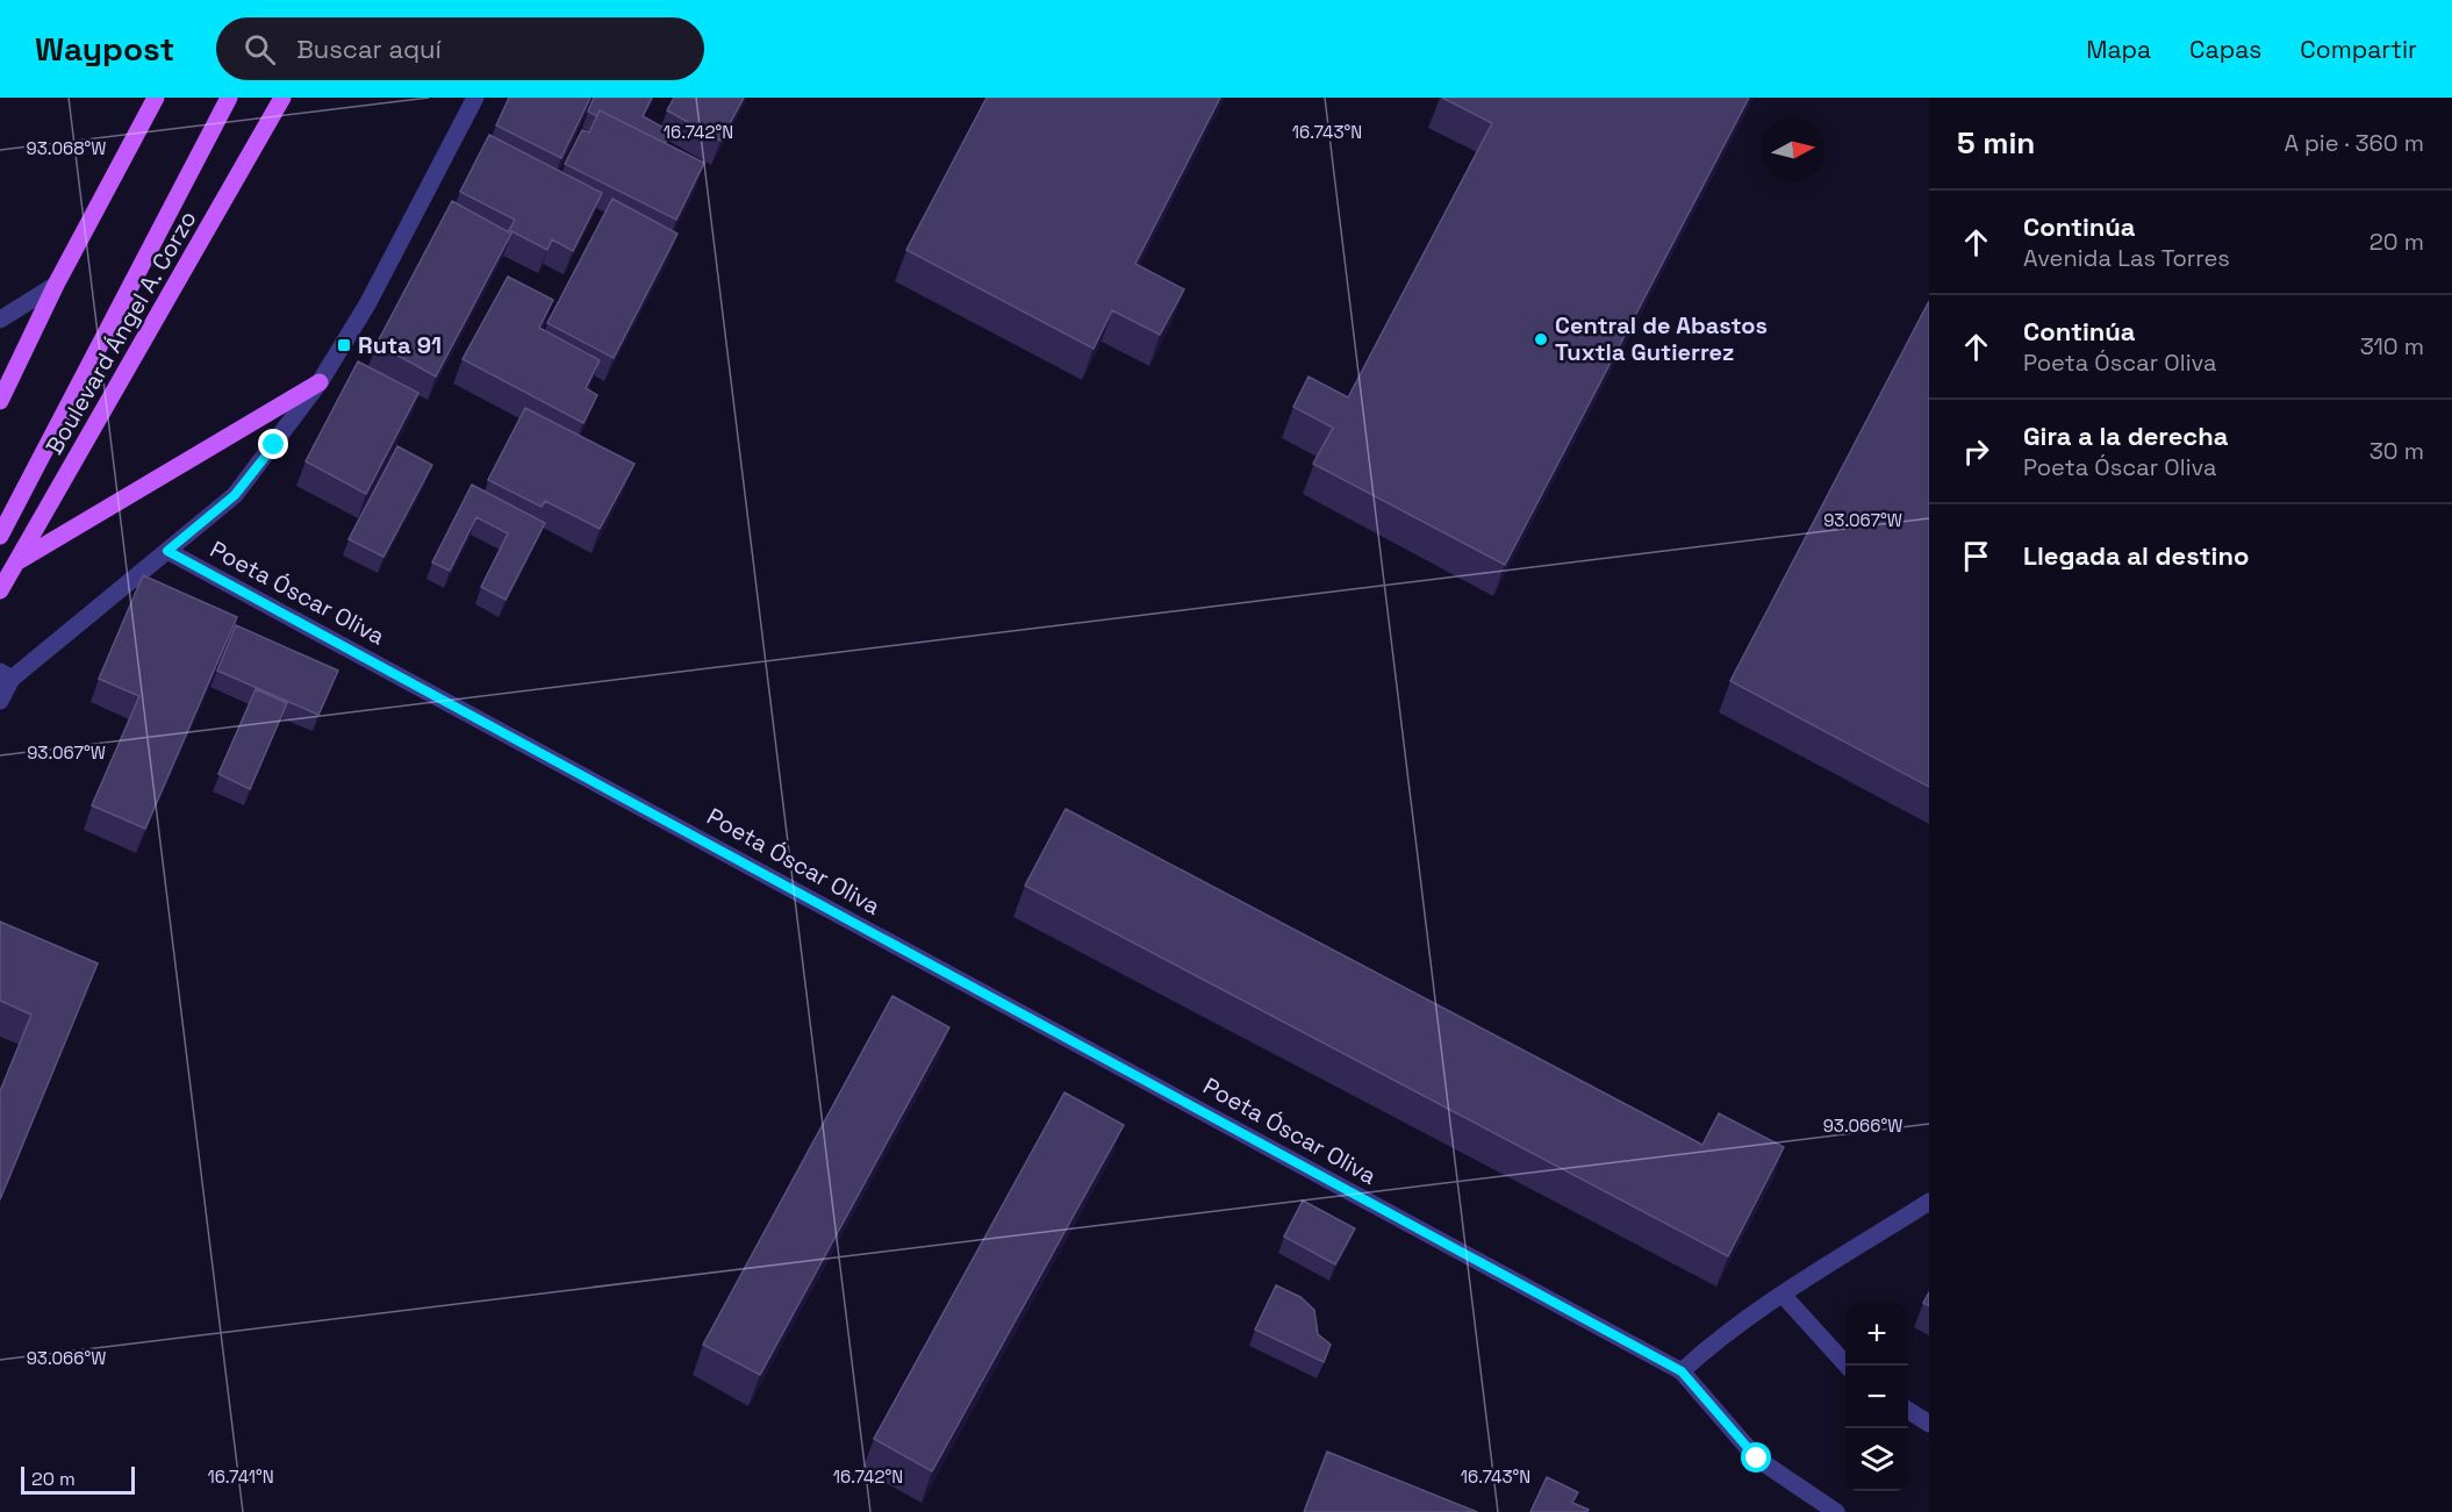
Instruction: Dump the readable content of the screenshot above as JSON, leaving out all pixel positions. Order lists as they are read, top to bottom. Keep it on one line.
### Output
{"streets":{"main road":["Boulevard Ángel A. Corzo"],"street":["Poeta Óscar Oliva"]},"places":{"other":["Central de Abastos Tuxtla Gutierrez"],"transit":["Ruta 91"]},"scale_bar":"20 m","north":"right","page":{"header":"Waypost","search":"Buscar aquí","nav":["Mapa","Capas","Compartir"],"heading":["5 min","A pie · 360 m"],"list":[["Continúa","Avenida Las Torres","20 m"],["Continúa","Poeta Óscar Oliva","310 m"],["Gira a la derecha","Poeta Óscar Oliva","30 m"],"Llegada al destino"],"map_buttons":["+","−"],"scale":"20 m"},"coordinates":["16.742°N","16.743°N","93.068°W","93.067°W","93.066°W","16.741°N"]}
